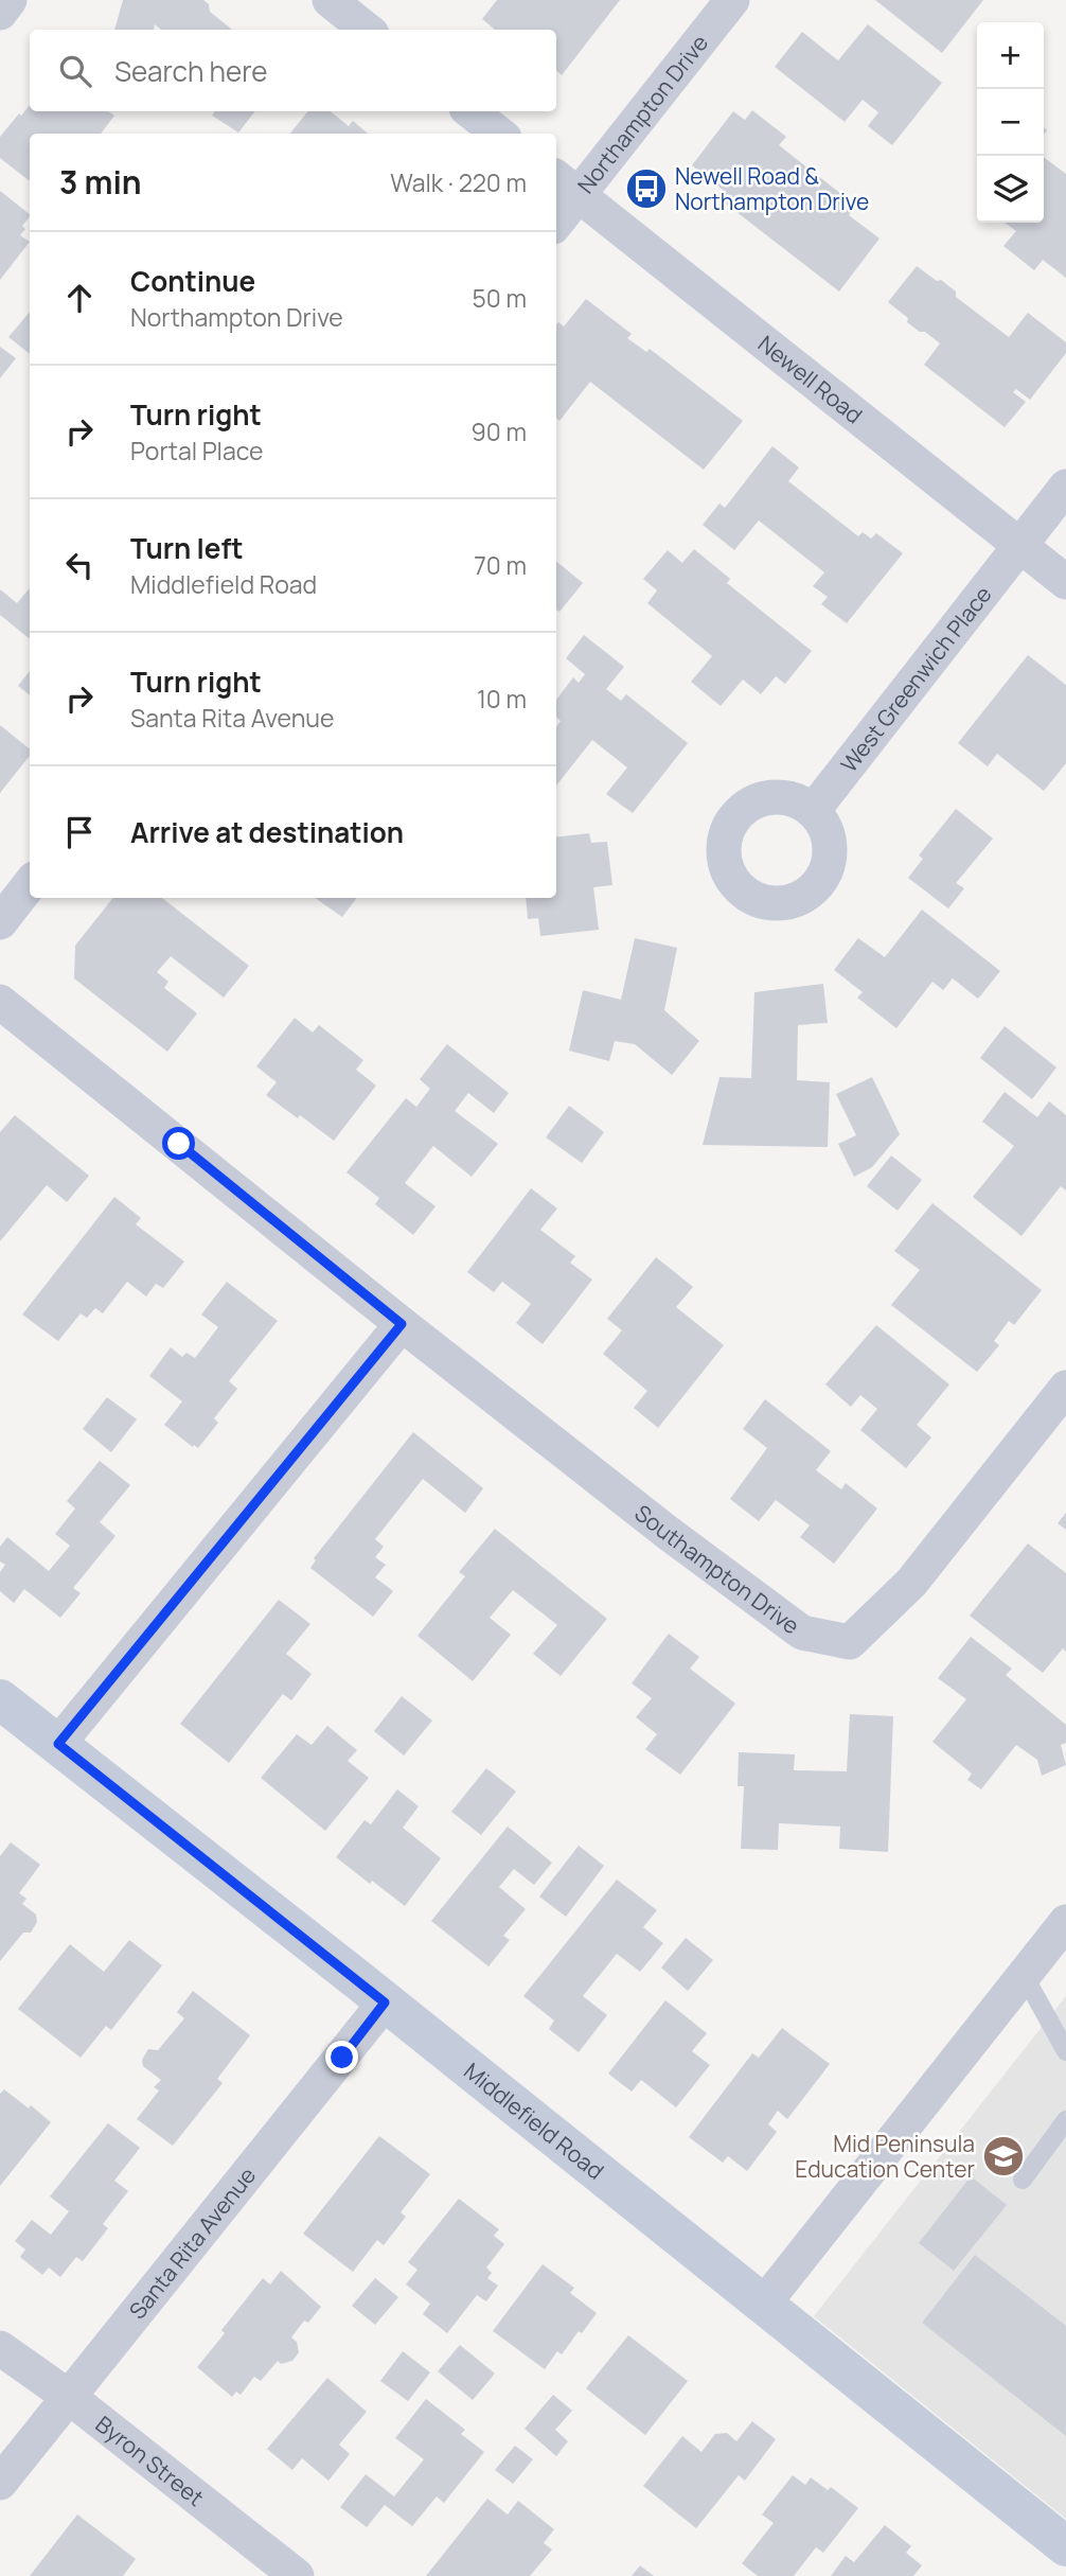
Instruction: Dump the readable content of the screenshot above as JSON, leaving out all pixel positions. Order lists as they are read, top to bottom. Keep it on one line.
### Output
{"streets":{"main road":["Middlefield Road"],"street":["Northampton Drive","Newell Road","West Greenwich Place","Southampton Drive","Santa Rita Avenue","Byron Street"]},"crossings":[["Northampton Drive","Newell Road"],["Newell Road","West Greenwich Place"],["Middlefield Road","Santa Rita Avenue"],["Santa Rita Avenue","Byron Street"]],"places":{"bus stop":["Newell Road & Northampton Drive"],"school or university":["Mid Peninsula Education Center"]},"page":{"map_buttons":["+","−"],"search":"Search here","heading":["3 min","Walk · 220 m"],"list":[["Continue","Northampton Drive","50 m"],["Turn right","Portal Place","90 m"],["Turn left","Middlefield Road","70 m"],["Turn right","Santa Rita Avenue","10 m"],"Arrive at destination"]}}
